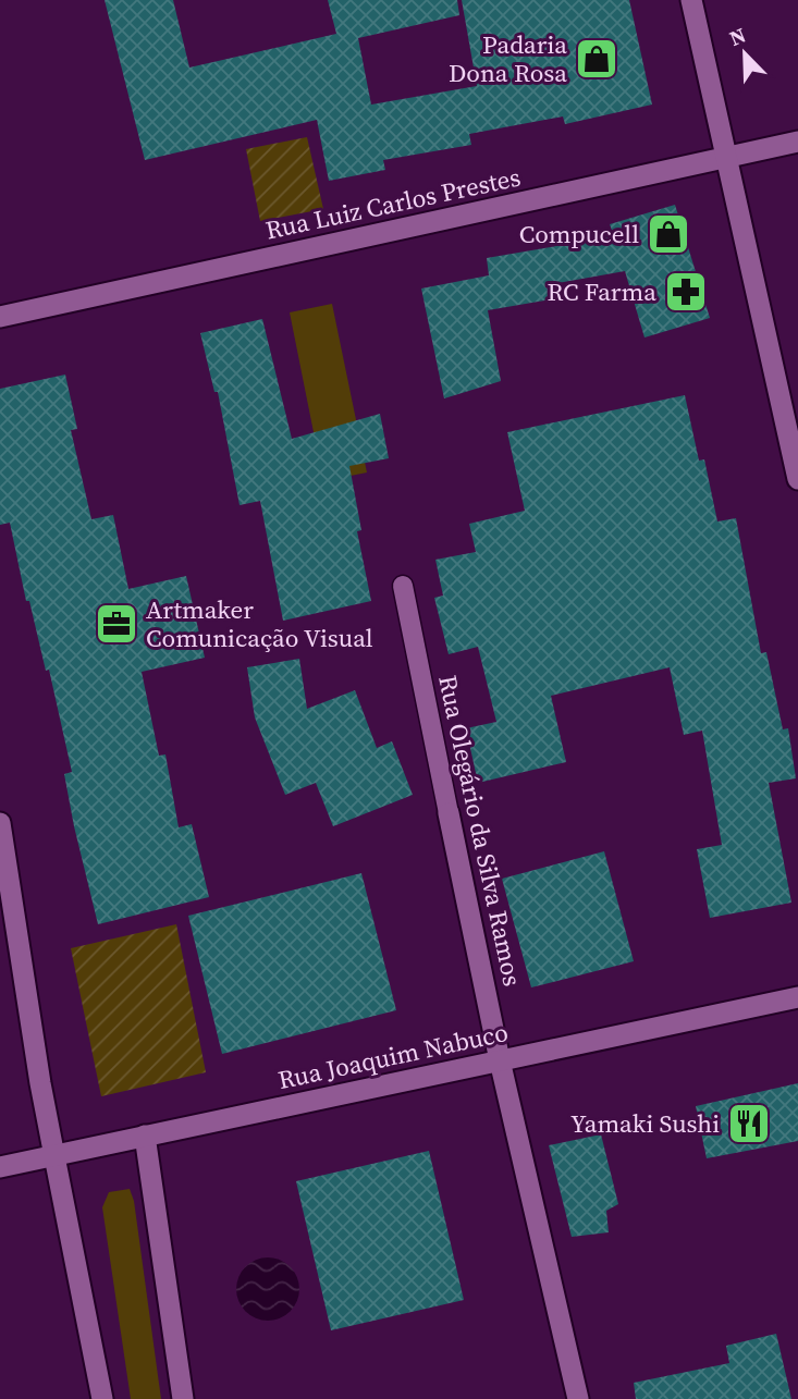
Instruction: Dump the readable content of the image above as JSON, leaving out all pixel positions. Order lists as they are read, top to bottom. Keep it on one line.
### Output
{"streets":{"street":["Rua Luiz Carlos Prestes","Rua Olegário da Silva Ramos","Rua Joaquim Nabuco"]},"crossings":[["Rua Olegário da Silva Ramos","Rua Joaquim Nabuco"]],"places":{"shop":["Padaria Dona Rosa","Compucell"],"pharmacy":["RC Farma"],"office":["Artmaker Comunicação Visual"],"restaurant":["Yamaki Sushi"]},"north":"top left"}
